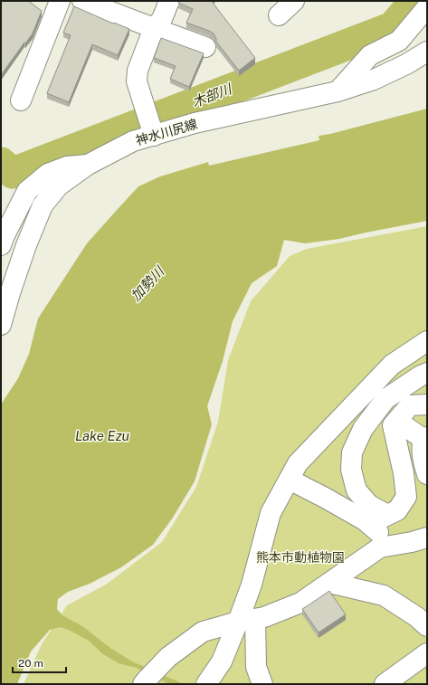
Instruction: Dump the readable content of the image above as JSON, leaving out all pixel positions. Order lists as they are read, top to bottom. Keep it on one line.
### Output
{"streets":{"main road":["神水川尻線"]},"water":["木部川","加勢川","Lake Ezu"],"parks":["熊本市動植物園"],"scale_bar":"20 m"}
